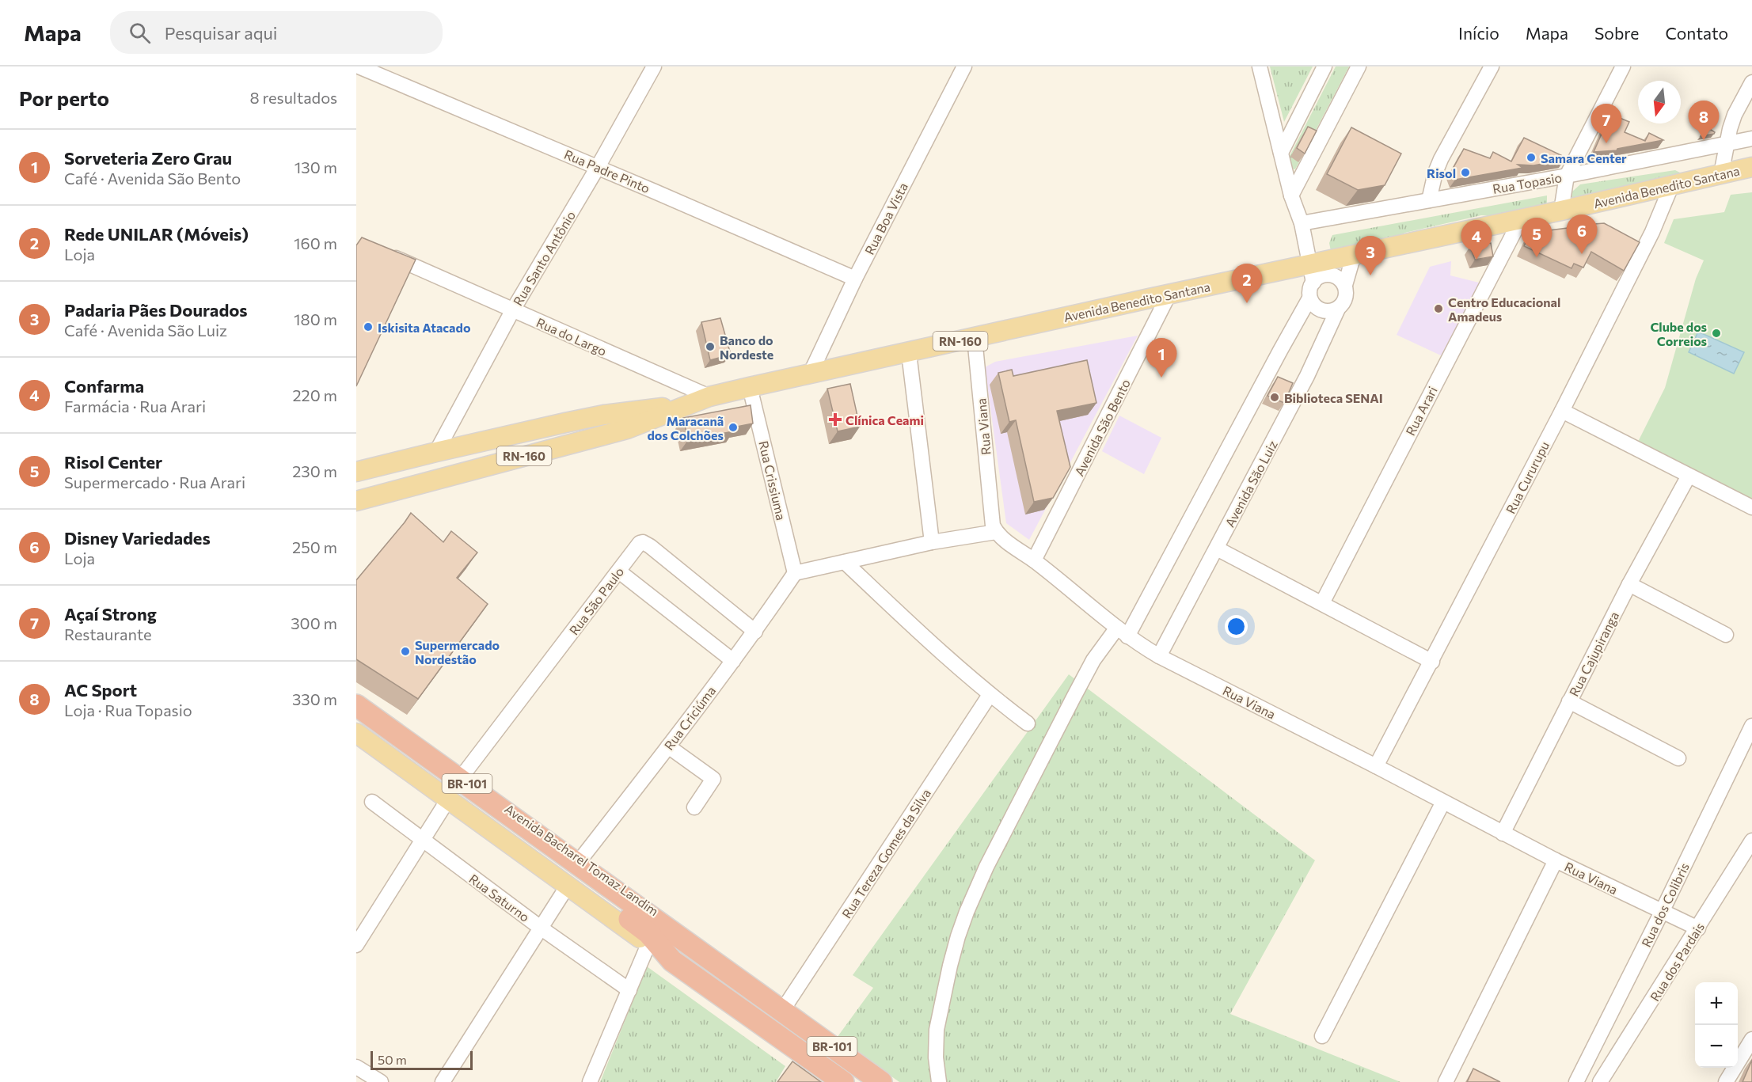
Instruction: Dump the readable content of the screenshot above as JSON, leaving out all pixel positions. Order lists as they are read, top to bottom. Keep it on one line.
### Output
{"streets":{"highway":["BR-101","Avenida Bacharel Tomaz Landim"],"main road":["Avenida Benedito Santana","RN-160"],"street":["Rua Padre Pinto","Rua Topasio","Rua Boa Vista","Rua Santo Antônio","Rua do Largo","Rua Arari","Rua Viana","Avenida São Bento","Rua Cururupu","Rua Crissiuma","Avenida São Luiz","Rua São Paulo","Rua Cajupiranga","Rua Criciúma","Rua Tereza Gomes da Silva","Rua Saturno","Rua dos Colibris","Rua dos Pardais"]},"crossings":[["Rua Padre Pinto","Rua Boa Vista"],["Rua Padre Pinto","Rua Santo Antônio"],["Avenida Benedito Santana","Rua Boa Vista"],["Avenida Benedito Santana","Rua Santo Antônio"],["Avenida Benedito Santana","Rua do Largo"],["Avenida Benedito Santana","Rua Arari"],["Avenida Benedito Santana","Rua Viana"],["Avenida Benedito Santana","Avenida São Bento"],["Avenida Benedito Santana","Rua Cururupu"],["Avenida Benedito Santana","Rua Crissiuma"],["Avenida Benedito Santana","Avenida São Luiz"],["Rua Santo Antônio","Rua do Largo"],["Rua Viana","Avenida São Bento"],["Rua Viana","Rua Cururupu"],["Rua Viana","Avenida São Luiz"],["Rua Viana","Rua Cajupiranga"],["Rua Viana","Rua dos Colibris"],["Rua Viana","Rua dos Pardais"],["Rua Crissiuma","Rua Criciúma"],["Rua São Paulo","Rua Criciúma"],["Rua São Paulo","Avenida Bacharel Tomaz Landim"],["Rua Criciúma","Avenida Bacharel Tomaz Landim"],["Rua Criciúma","Rua Saturno"],["Rua Tereza Gomes da Silva","Avenida Bacharel Tomaz Landim"]],"places":{"other":["Samara Center","Risol","Centro Educacional Amadeus","Iskisita Atacado","Clube dos Correios","Banco do Nordeste","Biblioteca SENAI","Maracanã dos Colchões","Supermercado Nordestão"],"health":["Clínica Ceami"]},"scale_bar":"50 m","north":"bottom","page":{"header":"Mapa","search":"Pesquisar aqui","nav":["Início","Mapa","Sobre","Contato"],"heading":["Por perto","8 resultados"],"pins":["8","7","6","5","4","3","2","1"],"list":[{"mark":"1","name":"Sorveteria Zero Grau","note":"Café · Avenida São Bento","value":"130 m"},{"mark":"2","name":"Rede UNILAR (Móveis)","note":"Loja","value":"160 m"},{"mark":"3","name":"Padaria Pães Dourados","note":"Café · Avenida São Luiz","value":"180 m"},{"mark":"4","name":"Confarma","note":"Farmácia · Rua Arari","value":"220 m"},{"mark":"5","name":"Risol Center","note":"Supermercado · Rua Arari","value":"230 m"},{"mark":"6","name":"Disney Variedades","note":"Loja","value":"250 m"},{"mark":"7","name":"Açaí Strong","note":"Restaurante","value":"300 m"},{"mark":"8","name":"AC Sport","note":"Loja · Rua Topasio","value":"330 m"}],"map_buttons":["+","−"],"scale":"50 m"}}
